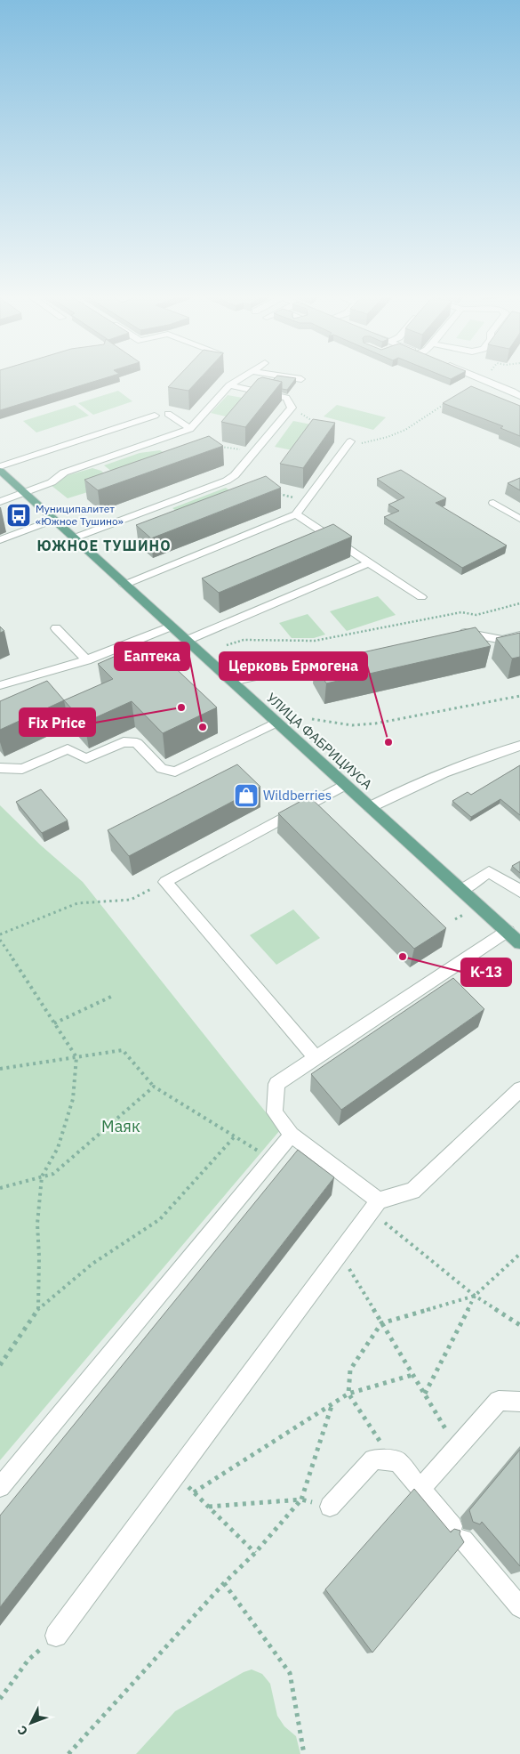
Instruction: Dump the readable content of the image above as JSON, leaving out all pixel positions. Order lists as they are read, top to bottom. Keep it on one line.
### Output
{"streets":{"main road":["УЛИЦА ФАБРИЦИУСА"]},"districts":["ЮЖНОЕ ТУШИНО"],"parks":["Маяк"],"places":{"bus stop":["Муниципалитет «Южное Тушино»"],"other":["Fix Price","Еаптека","Церковь Ермогена","K-13"],"shop":["Wildberries"]},"north":"bottom left"}
